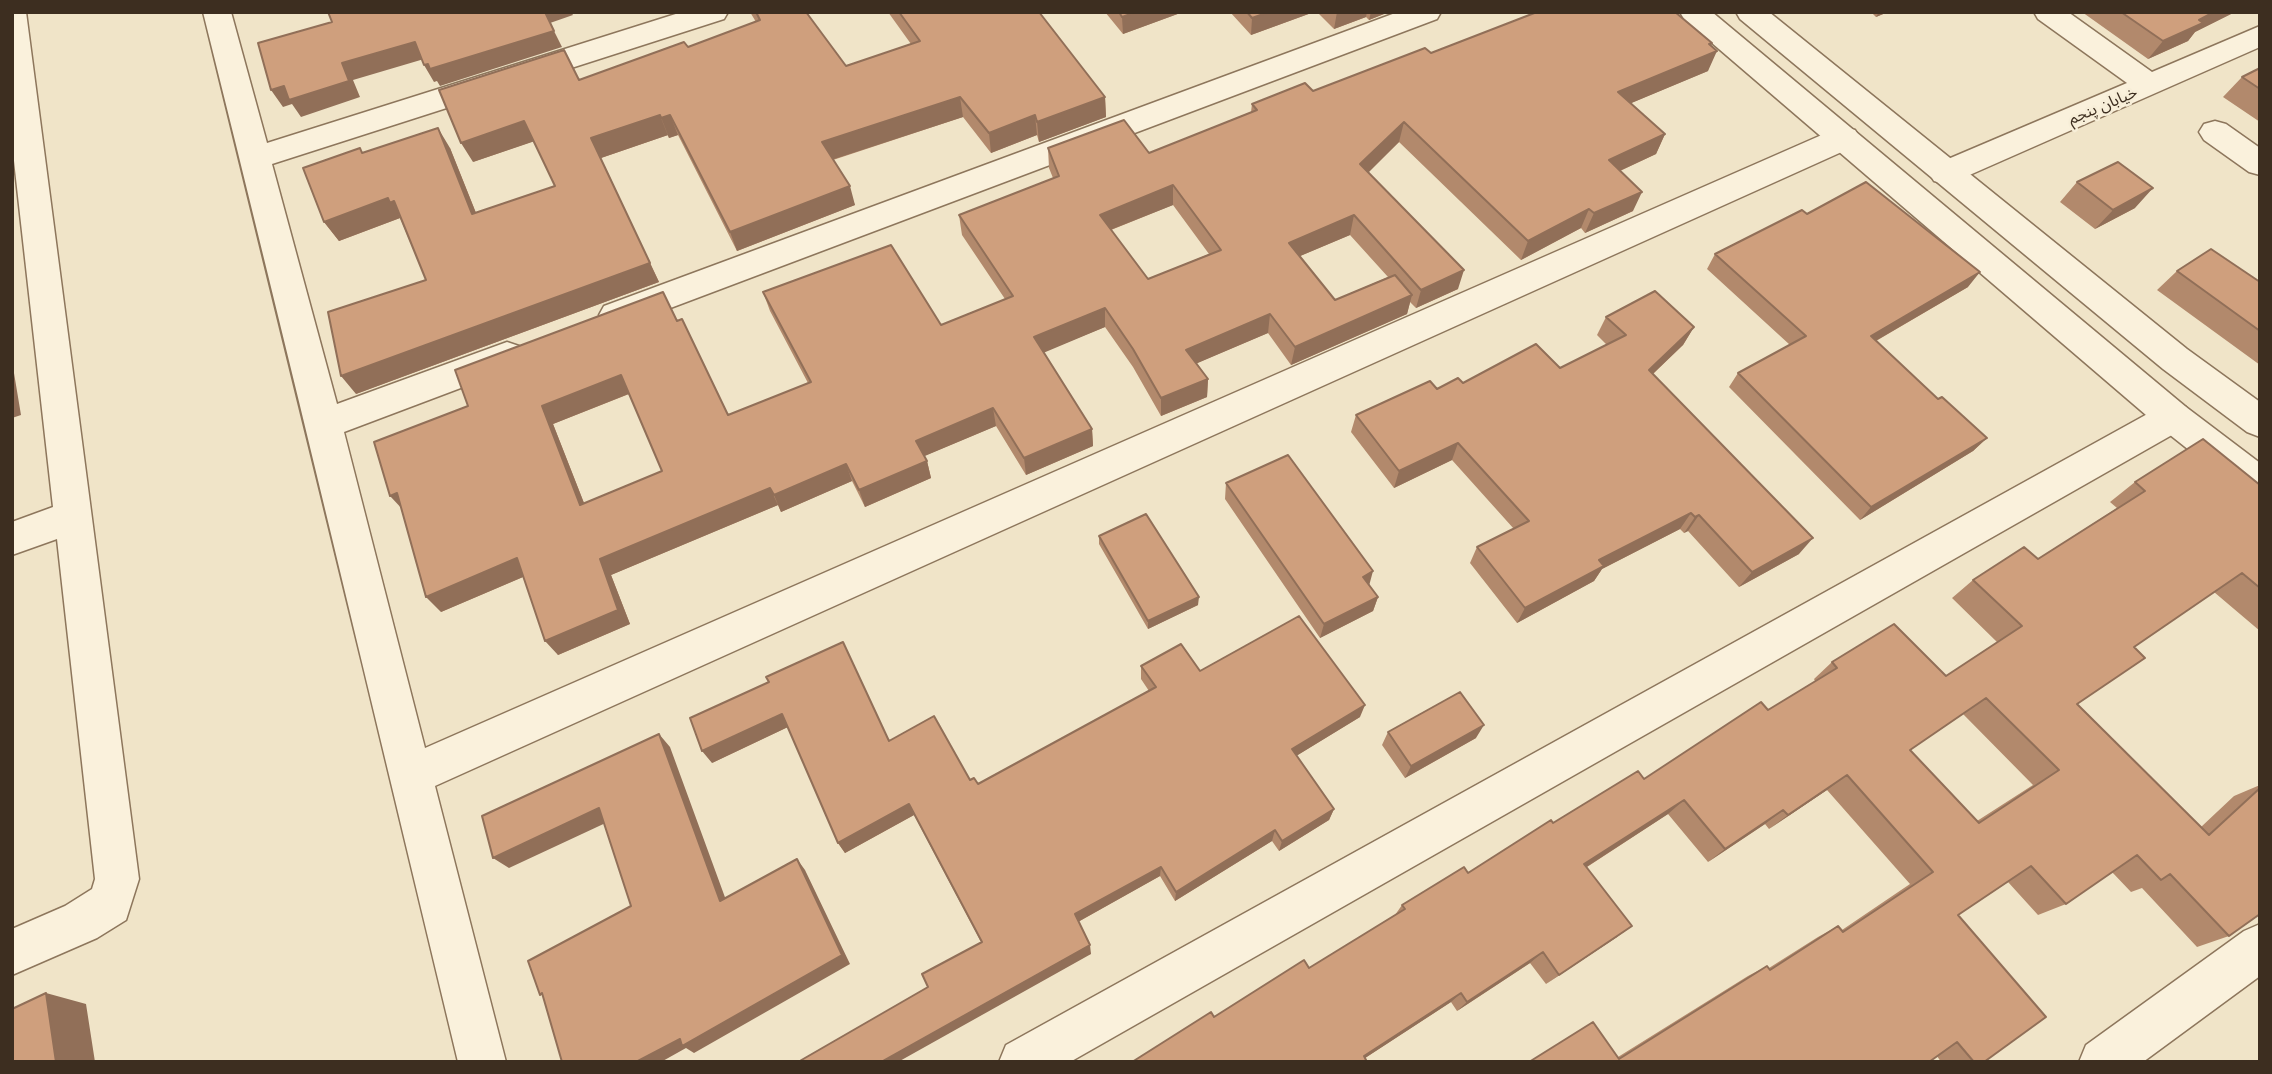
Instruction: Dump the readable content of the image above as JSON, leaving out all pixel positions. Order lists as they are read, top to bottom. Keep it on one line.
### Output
{"streets":{"street":["خیابان پنجم"]}}
